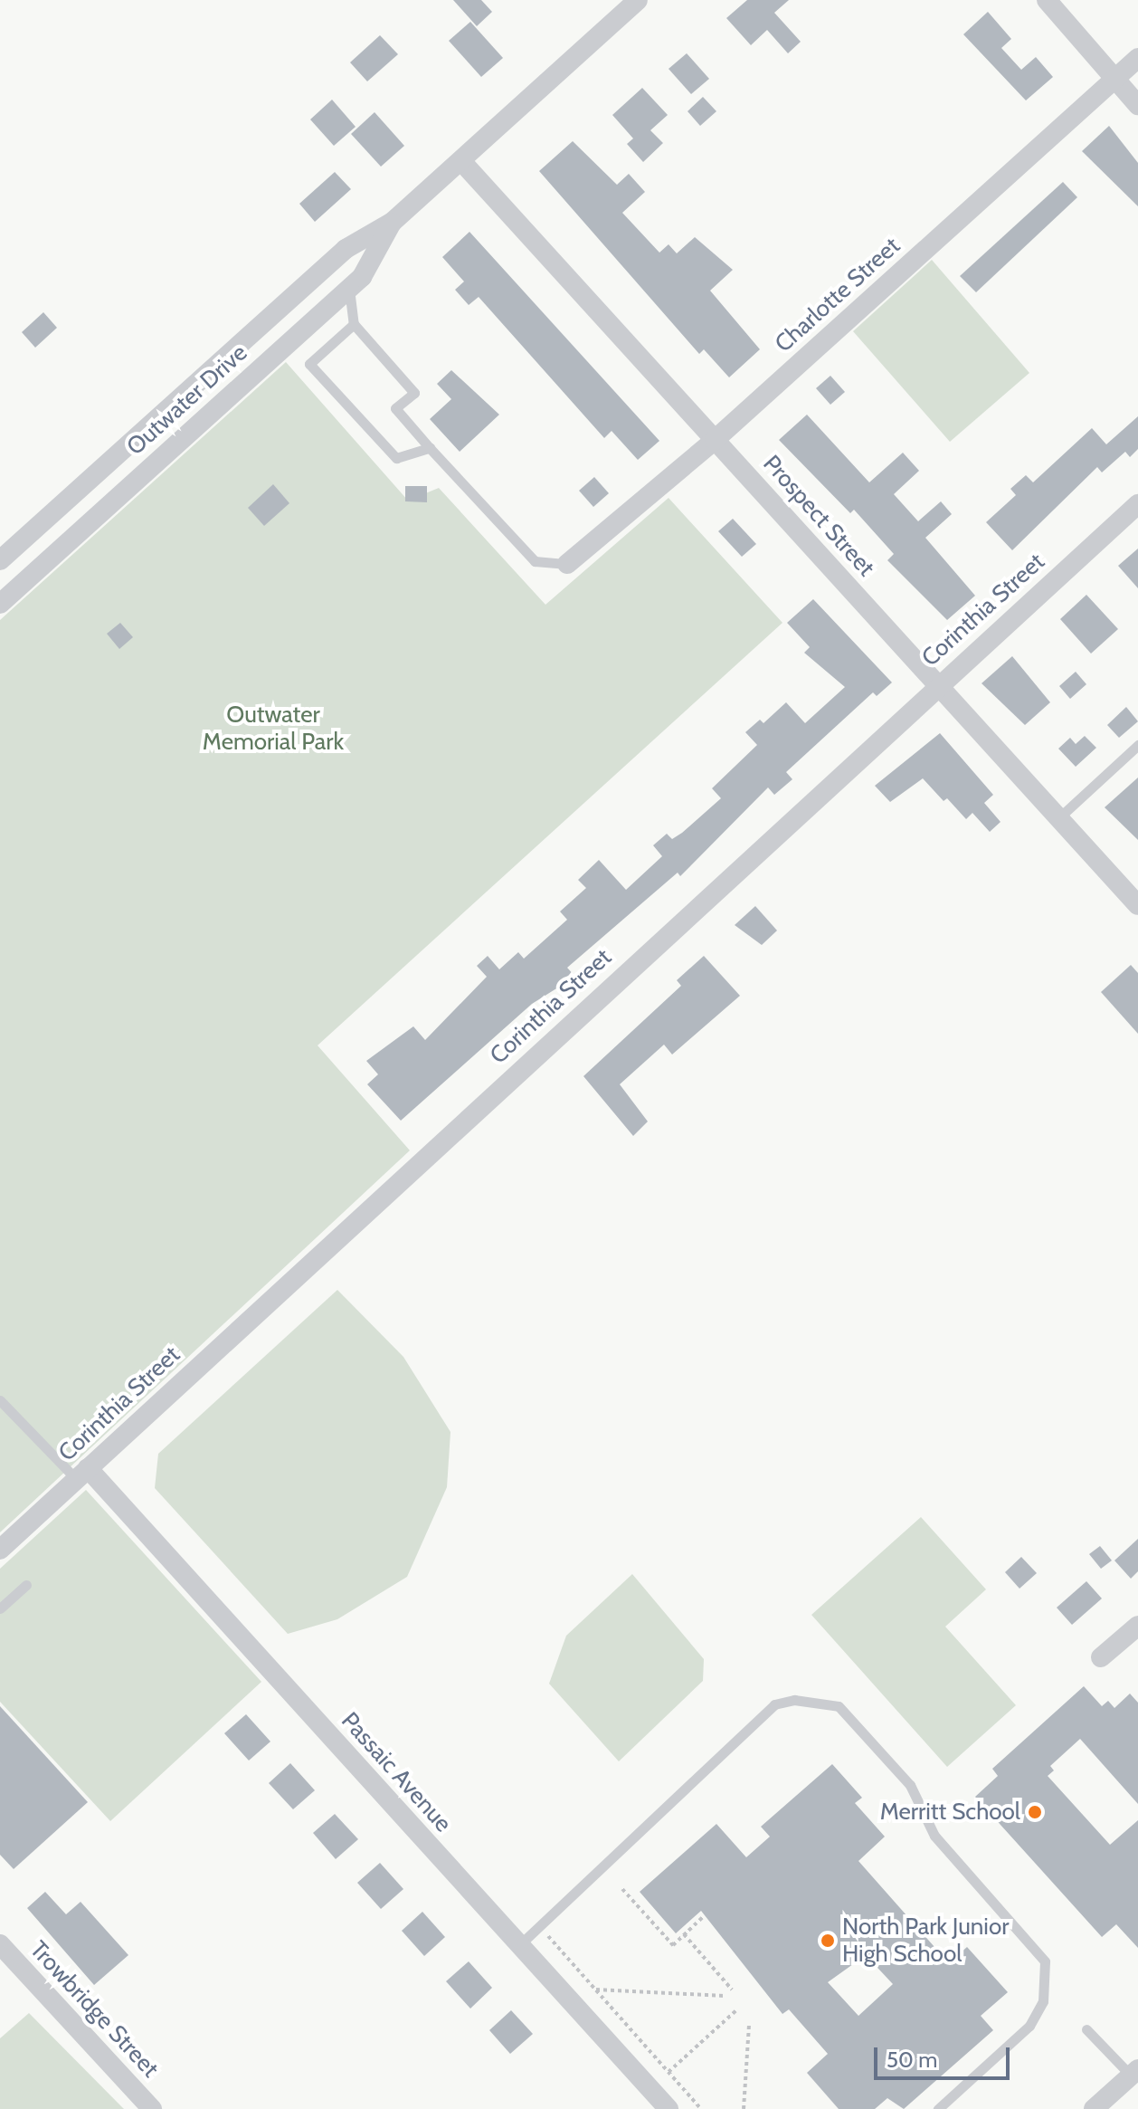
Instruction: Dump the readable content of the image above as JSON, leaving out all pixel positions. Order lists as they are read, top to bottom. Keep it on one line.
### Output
{"streets":{"street":["Charlotte Street","Outwater Drive","Prospect Street","Corinthia Street","Passaic Avenue","Trowbridge Street"]},"crossings":[["Charlotte Street","Prospect Street"],["Outwater Drive","Prospect Street"],["Prospect Street","Corinthia Street"],["Corinthia Street","Passaic Avenue"]],"parks":["Outwater Memorial Park"],"places":["Merritt School","North Park Junior High School"],"scale_bar":"50 m"}
